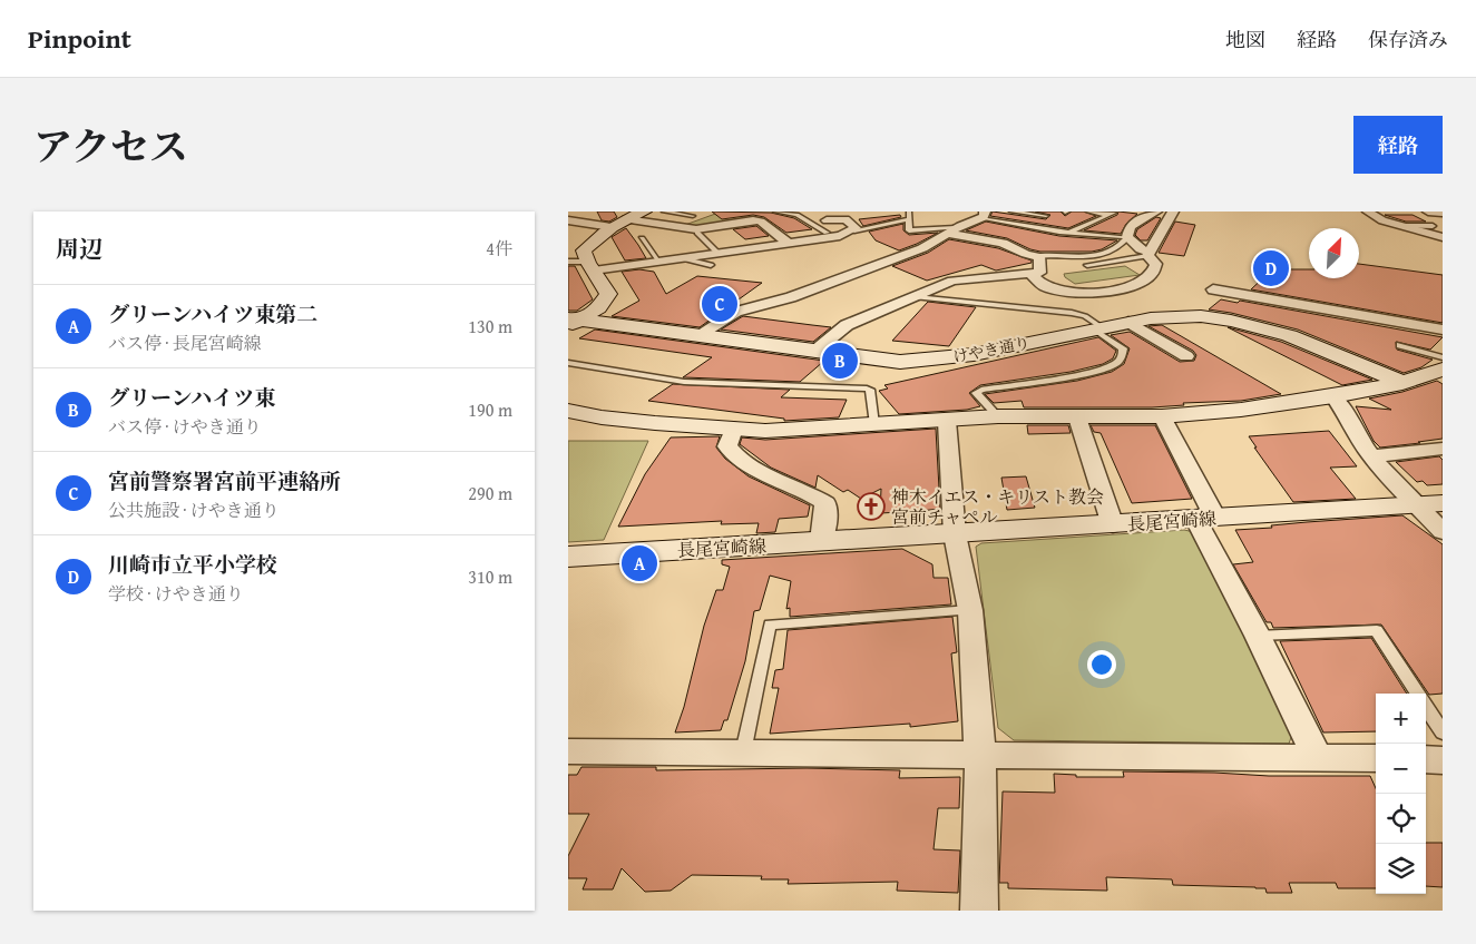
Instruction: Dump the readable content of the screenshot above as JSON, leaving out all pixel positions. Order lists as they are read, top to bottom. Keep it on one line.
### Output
{"streets":{"street":["けやき通り","長尾宮崎線"]},"places":{"church":["神木イエス・キリスト教会 宮前チャペル"]},"north":"top right","page":{"header":"Pinpoint","nav":["地図","経路","保存済み"],"title":"アクセス","buttons":"経路","heading":["周辺","4件"],"pins":["D","C","B","A"],"list":[{"mark":"A","name":"グリーンハイツ東第二","note":"バス停 · 長尾宮崎線","value":"130 m"},{"mark":"B","name":"グリーンハイツ東","note":"バス停 · けやき通り","value":"190 m"},{"mark":"C","name":"宮前警察署宮前平連絡所","note":"公共施設 · けやき通り","value":"290 m"},{"mark":"D","name":"川崎市立平小学校","note":"学校 · けやき通り","value":"310 m"}],"map_buttons":["+","−"]}}
